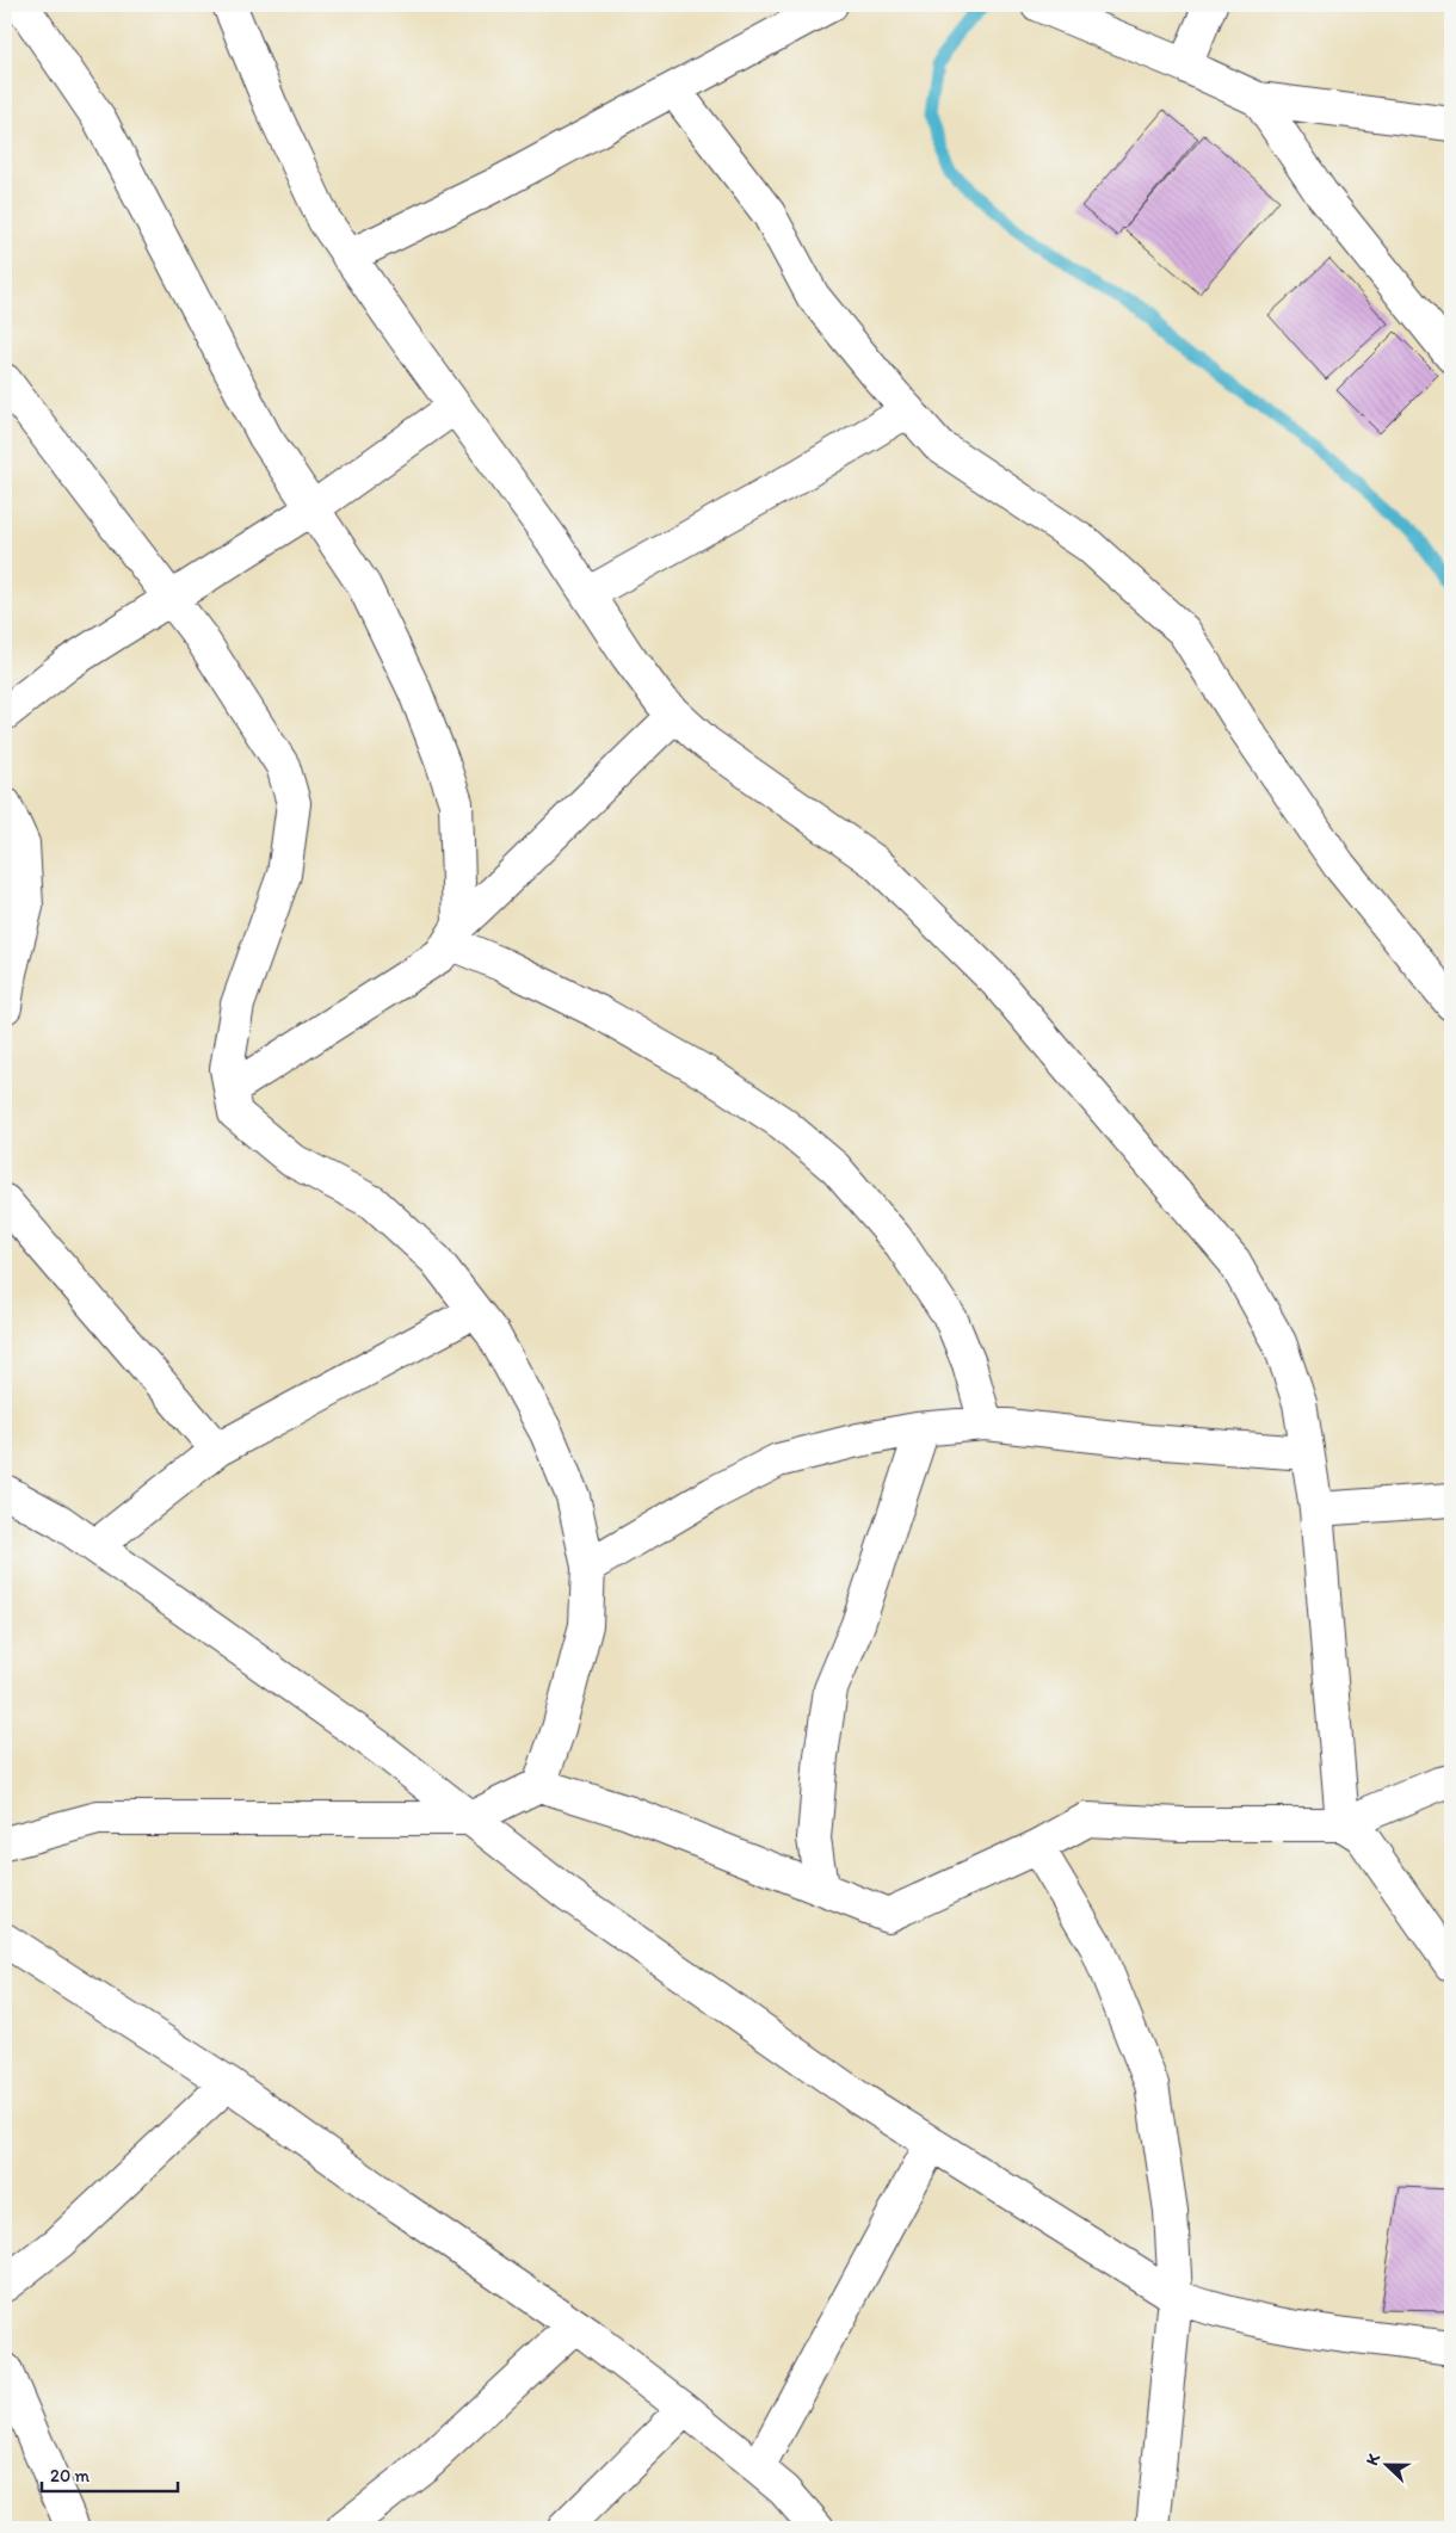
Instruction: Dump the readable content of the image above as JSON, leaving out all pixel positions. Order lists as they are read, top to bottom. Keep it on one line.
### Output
{"scale_bar":"20 m","north":"left"}
